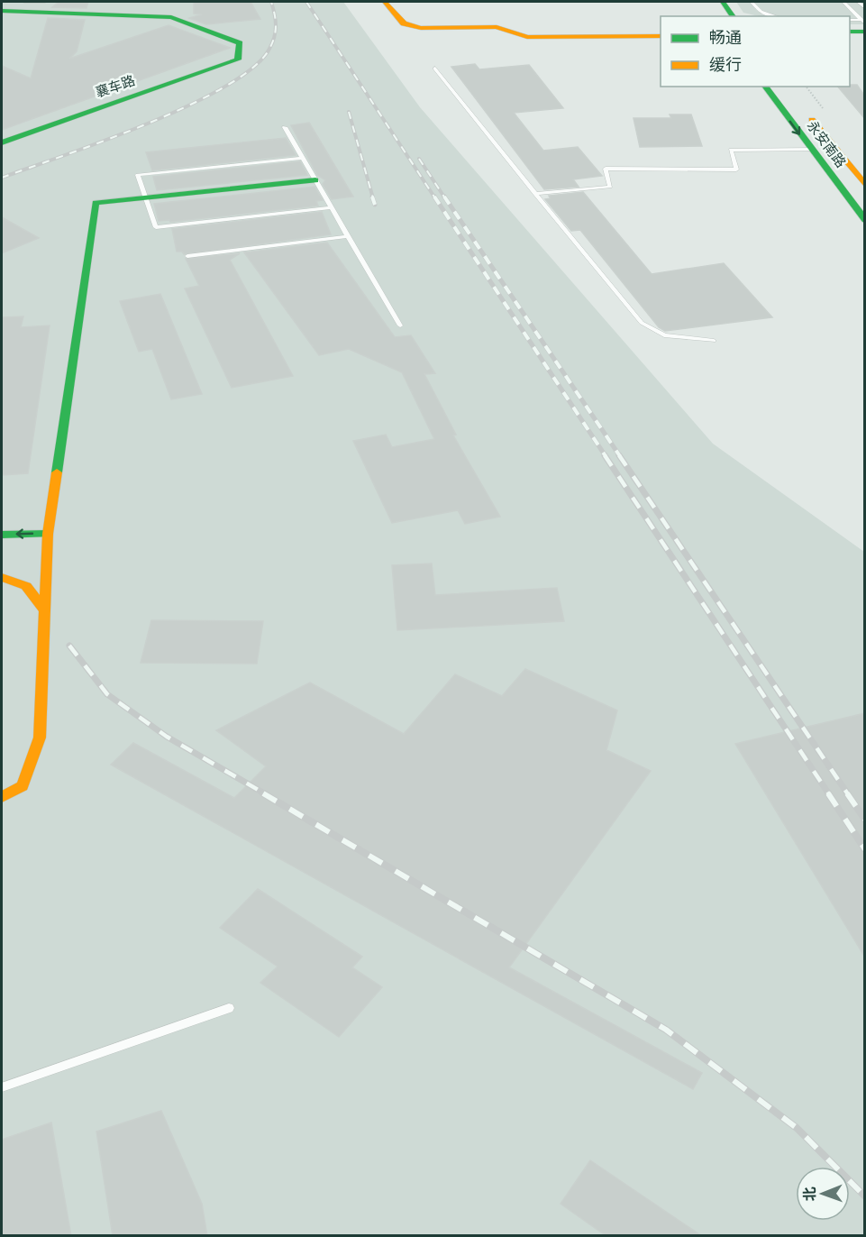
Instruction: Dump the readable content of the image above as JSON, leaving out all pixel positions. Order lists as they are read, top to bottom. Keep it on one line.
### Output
{"streets":{"street":["襄车路","永安南路"]},"legend":["畅通","缓行"],"north":"left"}
